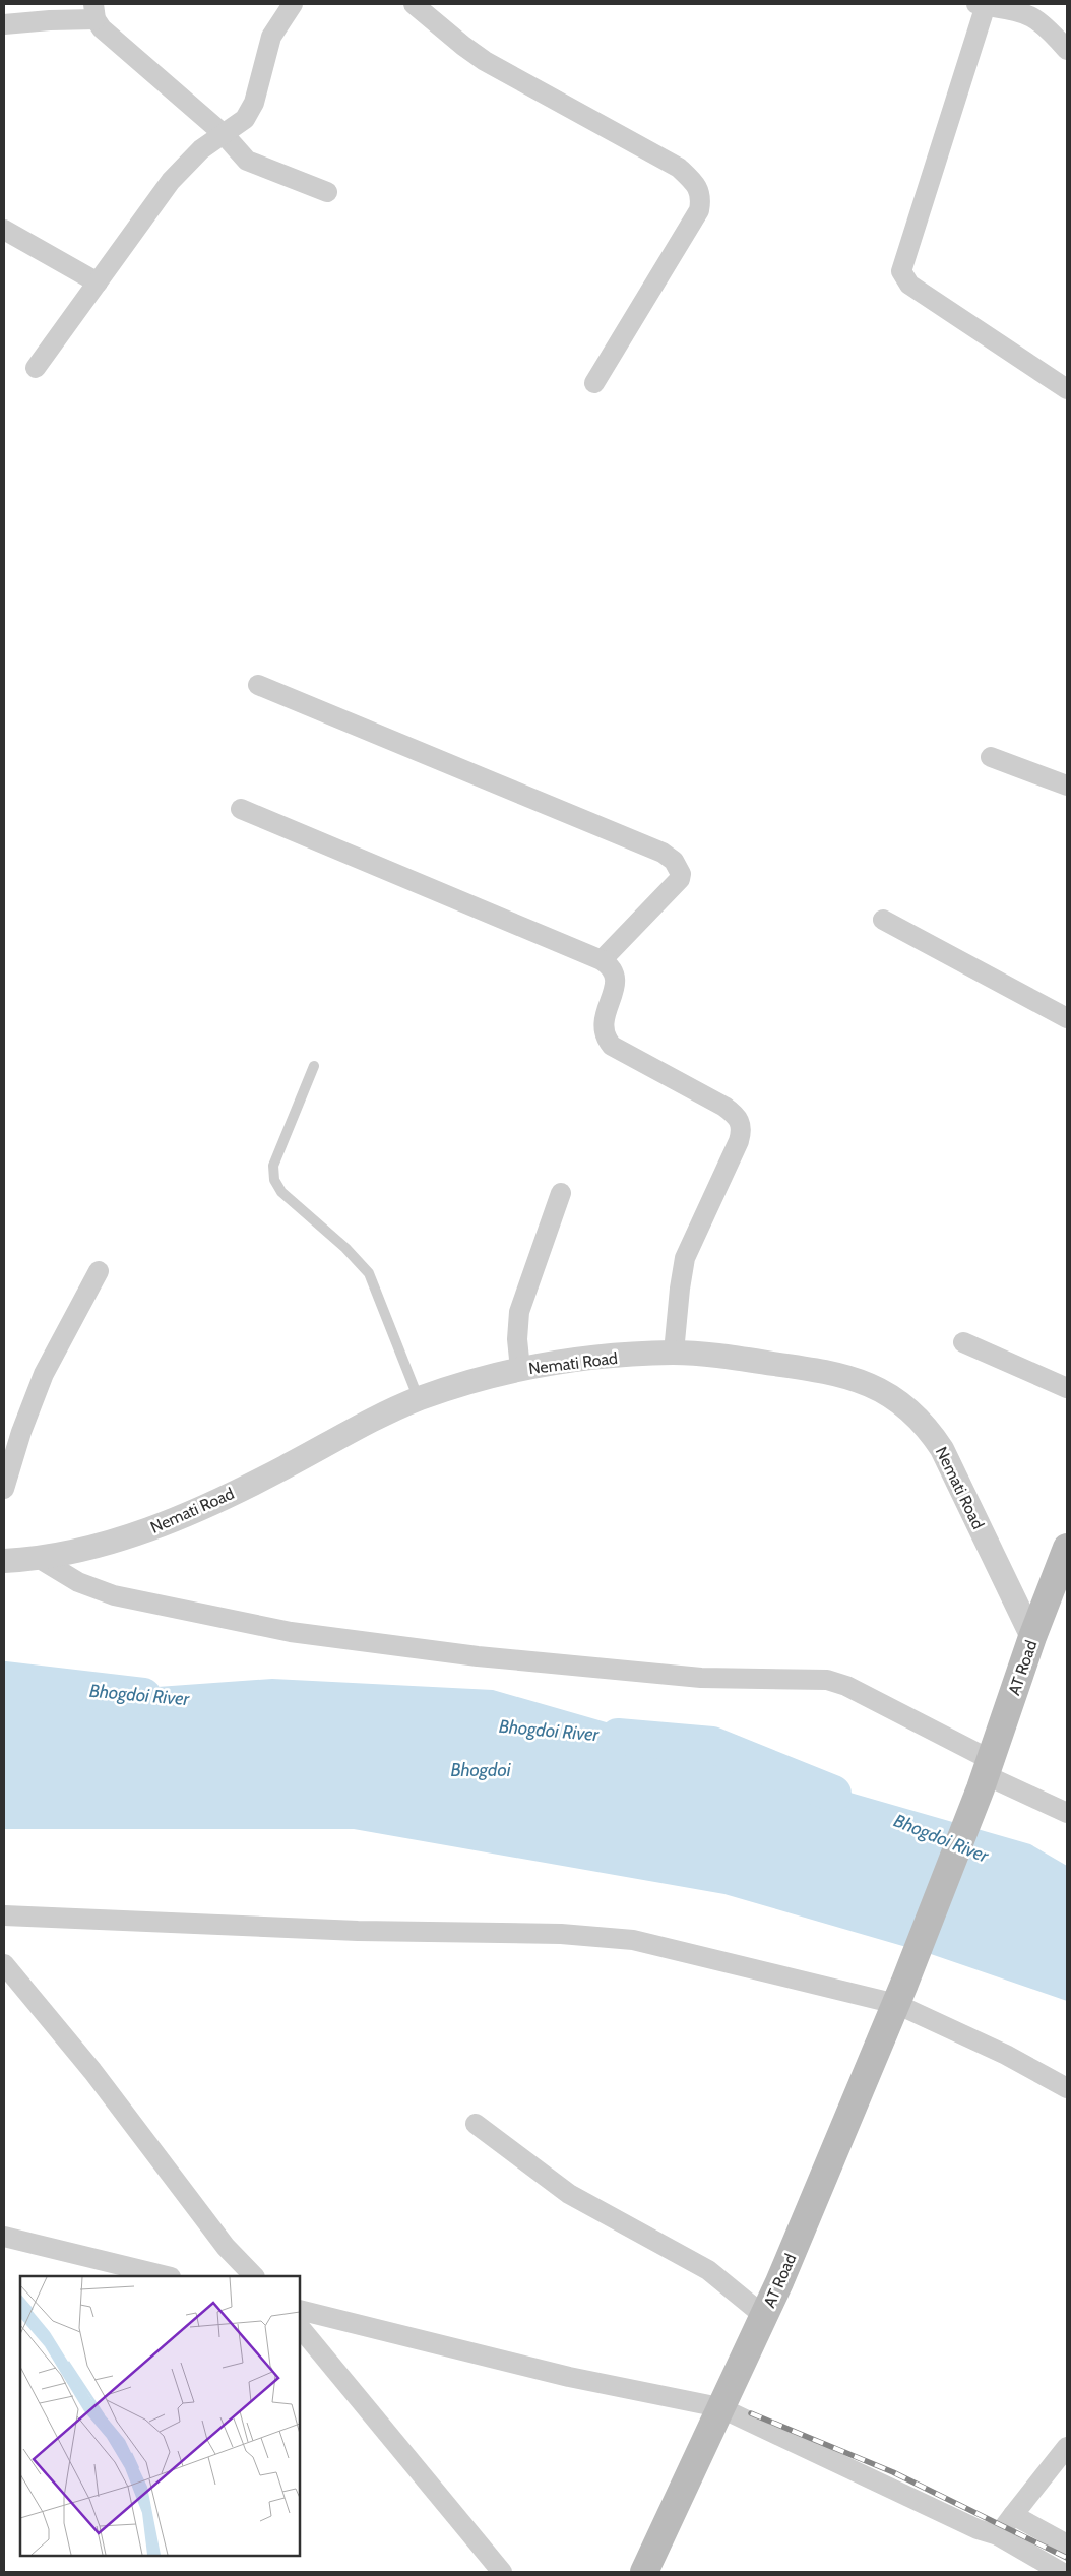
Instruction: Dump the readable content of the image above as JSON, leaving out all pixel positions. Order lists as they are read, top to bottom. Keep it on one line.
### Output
{"streets":{"main road":["AT Road"],"street":["Nemati Road"]},"crossings":[["Nemati Road","AT Road"]],"water":["Bhogdoi River","Bhogdoi"]}
